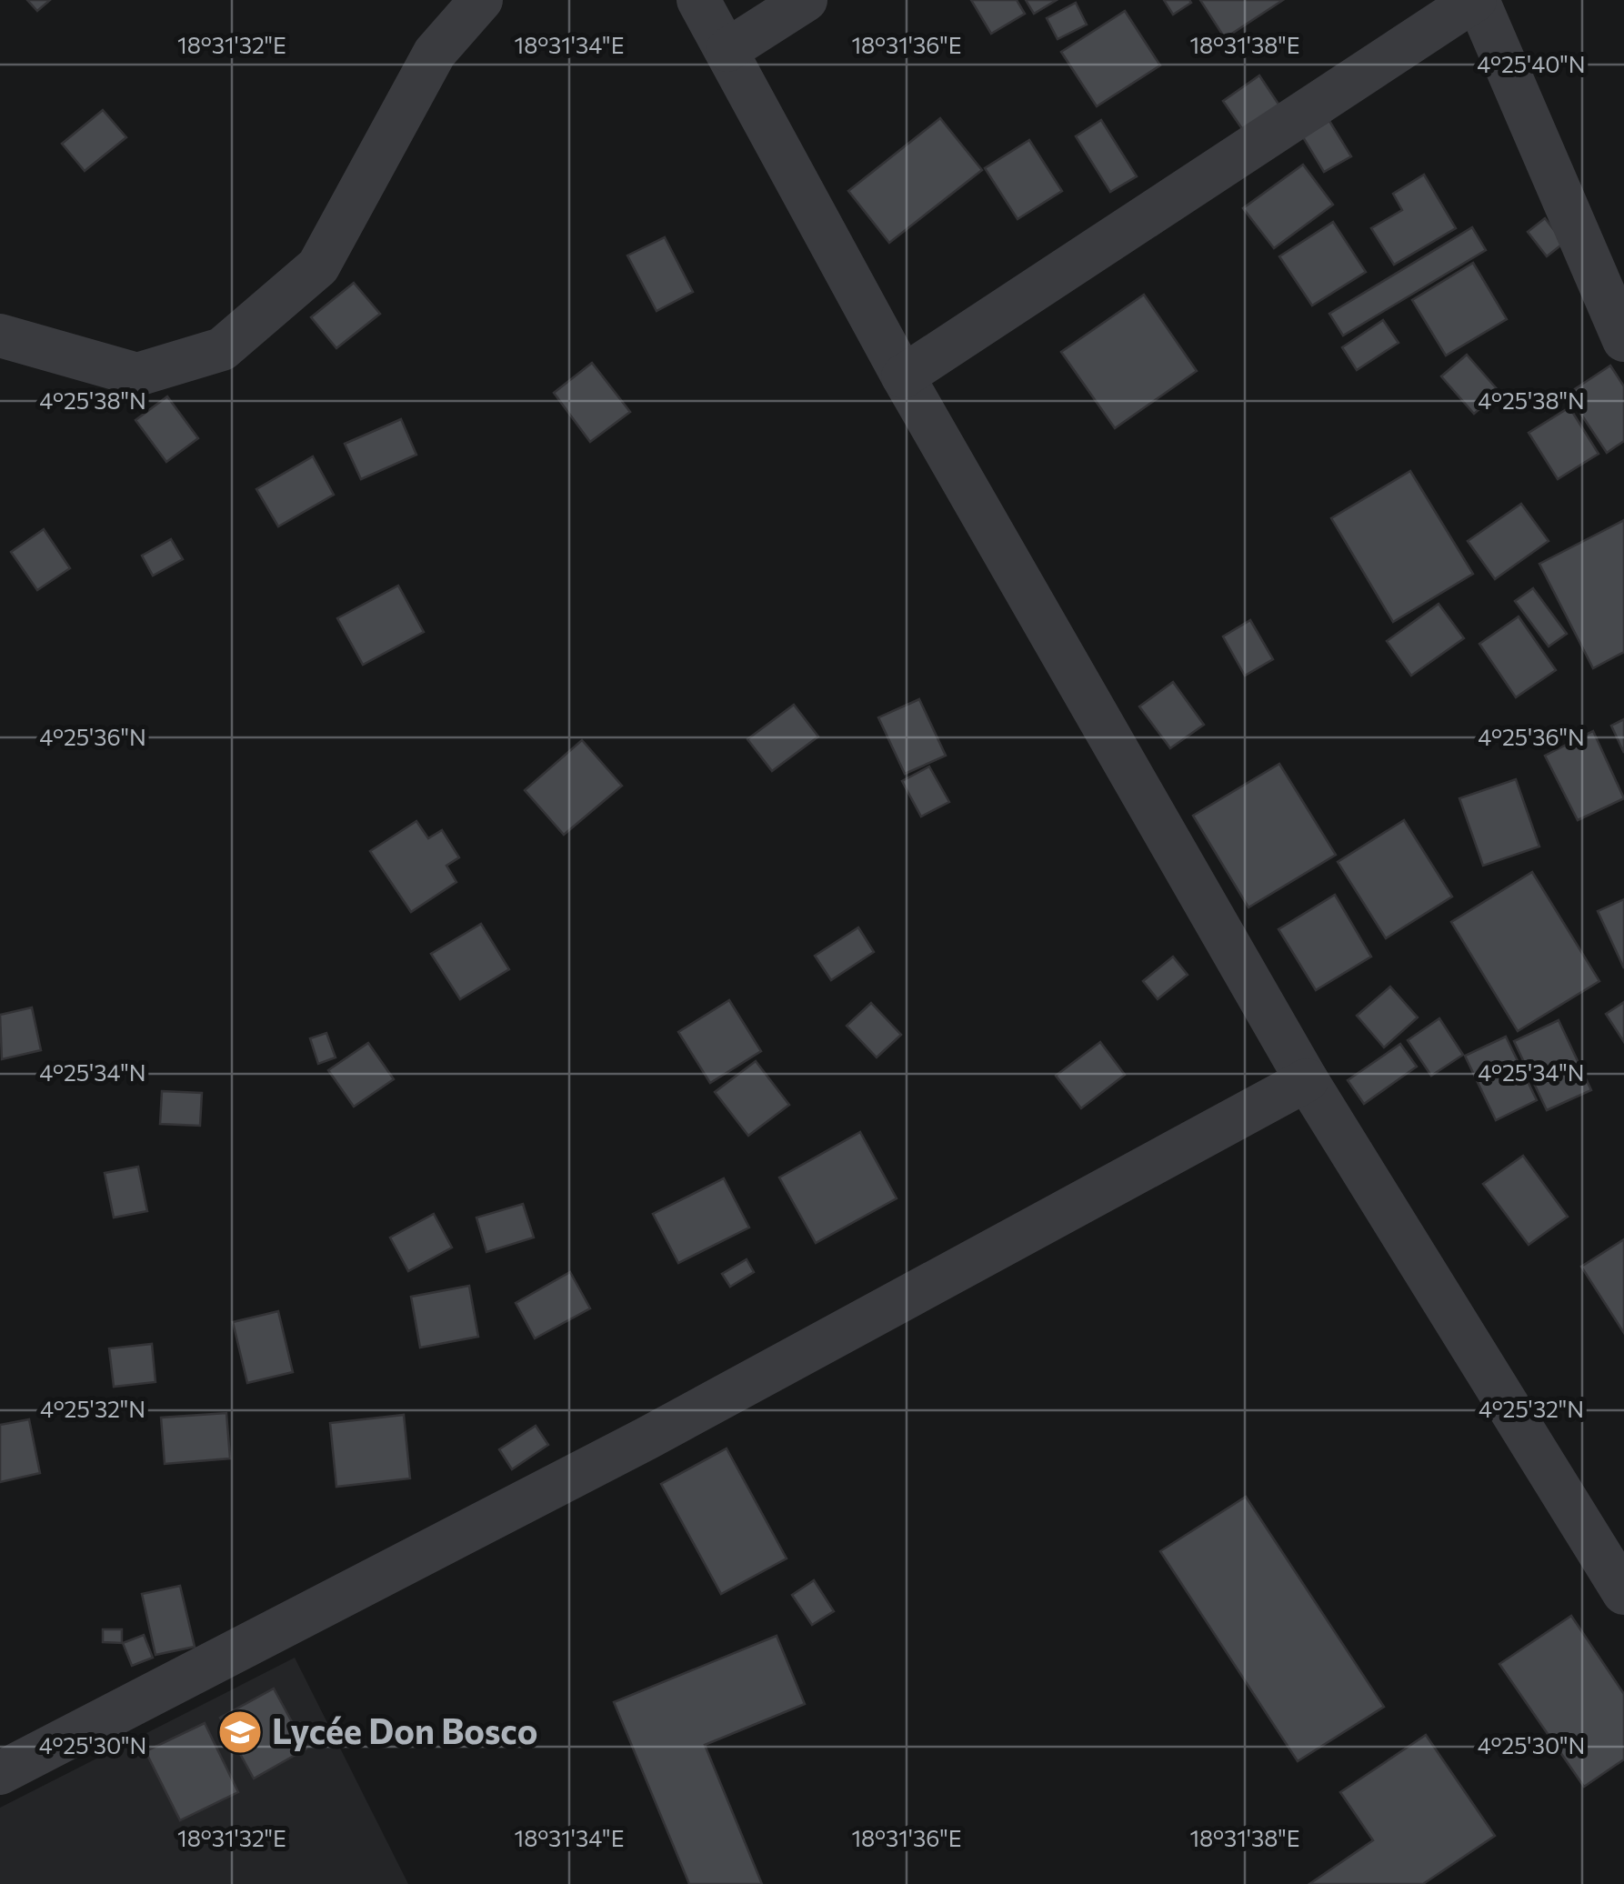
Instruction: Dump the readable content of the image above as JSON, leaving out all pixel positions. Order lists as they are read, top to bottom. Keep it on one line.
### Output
{"places":{"school or university":["Lycée Don Bosco"]},"coordinates":["18°31'32\"E","18°31'34\"E","18°31'36\"E","18°31'38\"E","4°25'40\"N","4°25'38\"N","4°25'36\"N","4°25'34\"N","4°25'32\"N","4°25'30\"N"]}
